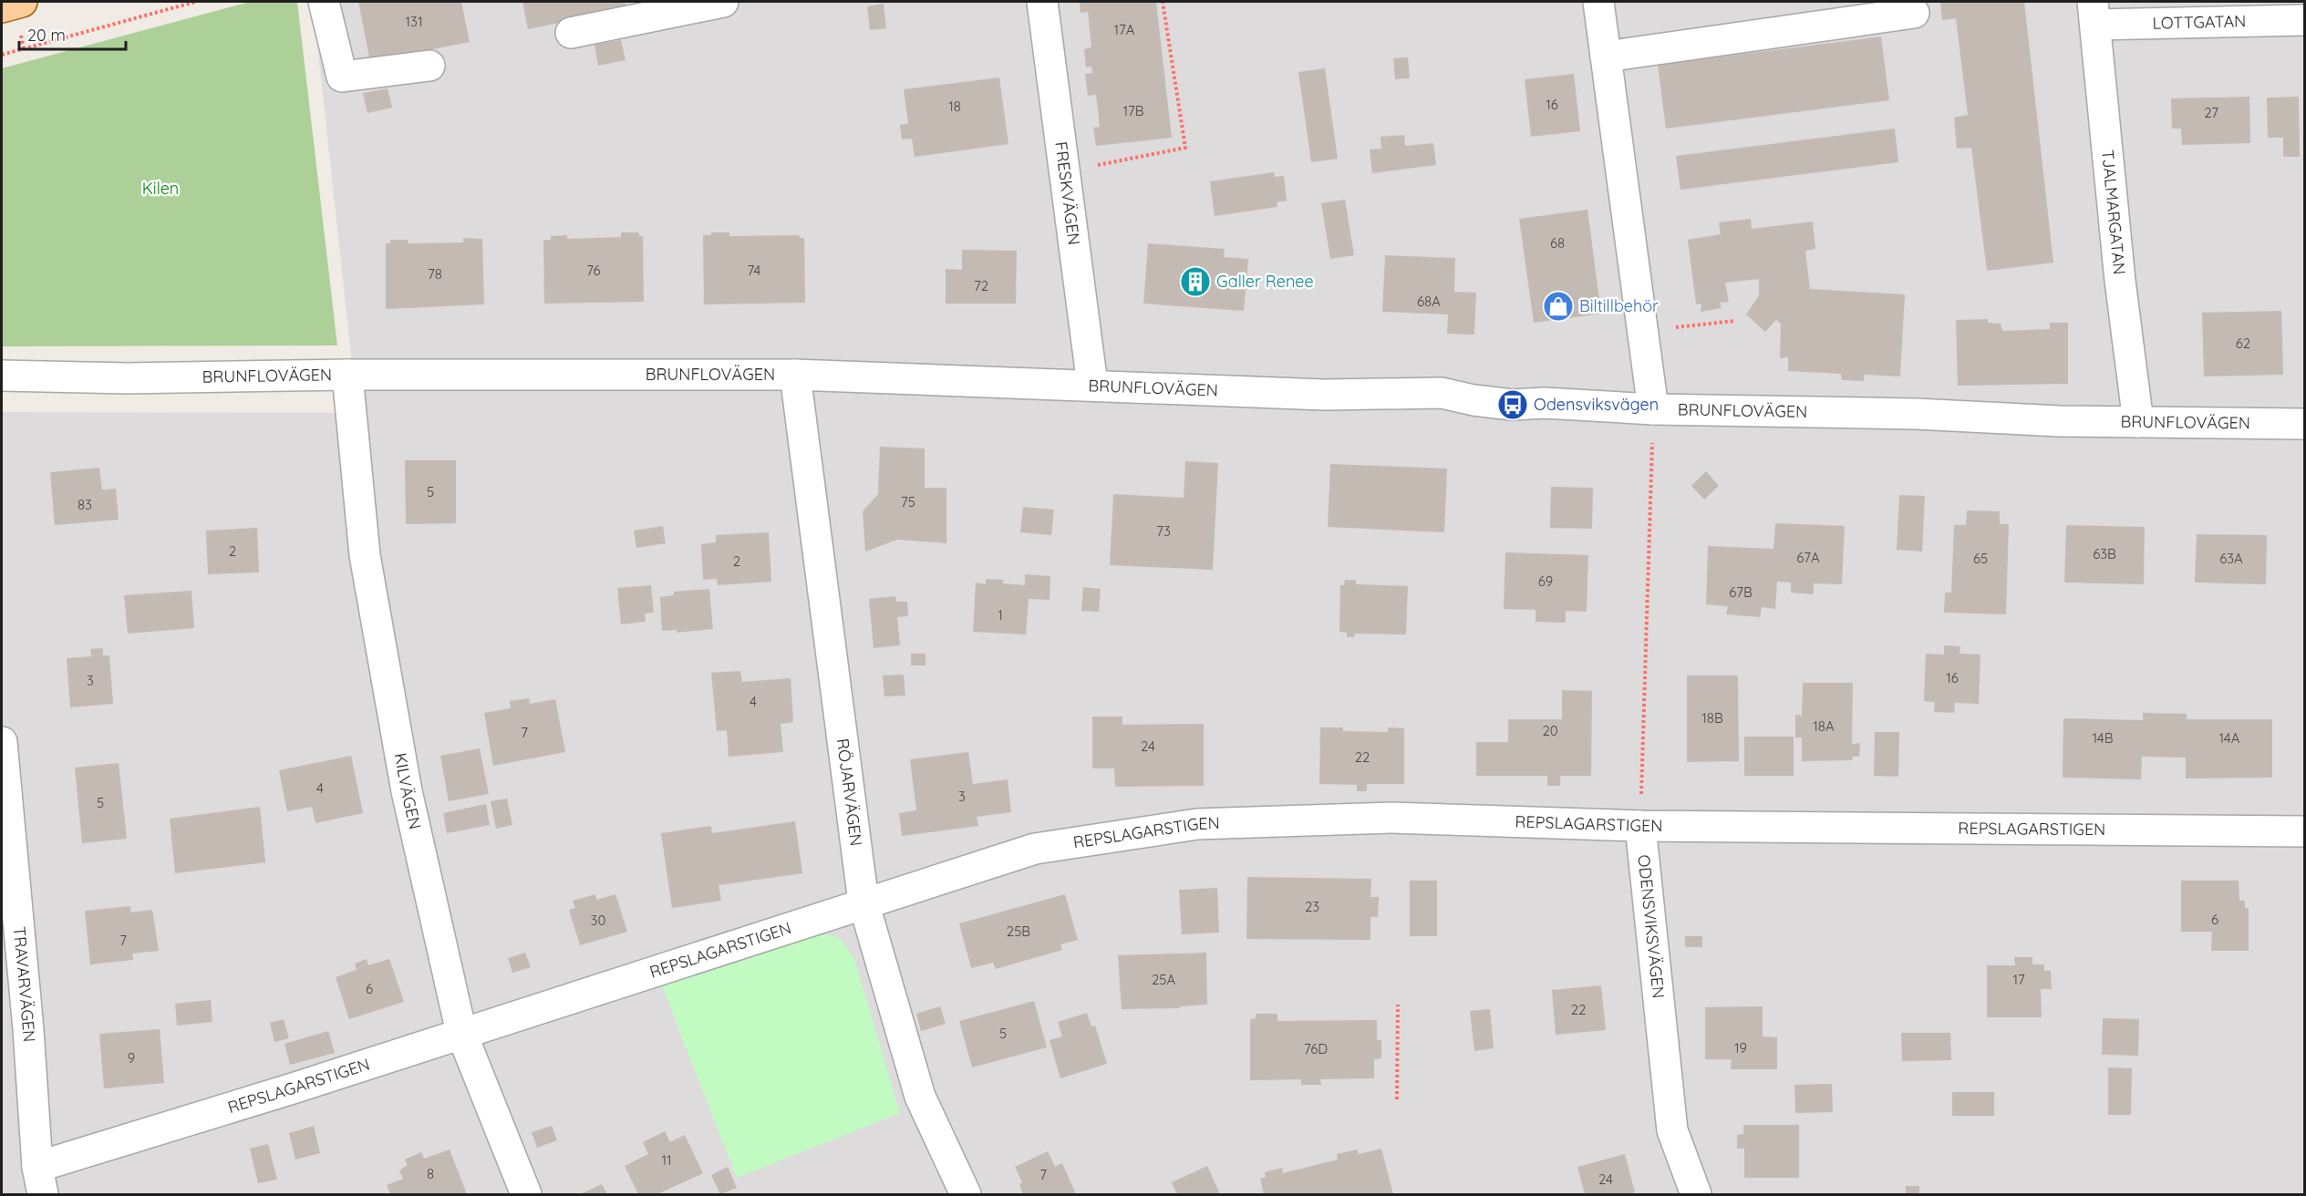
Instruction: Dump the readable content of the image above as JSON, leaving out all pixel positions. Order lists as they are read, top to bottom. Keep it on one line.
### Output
{"streets":{"street":["LOTTGATAN","FRESKVÄGEN","TJALMARGATAN","BRUNFLOVÄGEN","KILVÄGEN","RÖJARVÄGEN","REPSLAGARSTIGEN","ODENSVIKSVÄGEN","TRAVARVÄGEN"]},"crossings":[["LOTTGATAN","TJALMARGATAN"],["FRESKVÄGEN","BRUNFLOVÄGEN"],["TJALMARGATAN","BRUNFLOVÄGEN"],["BRUNFLOVÄGEN","KILVÄGEN"],["BRUNFLOVÄGEN","RÖJARVÄGEN"],["KILVÄGEN","REPSLAGARSTIGEN"],["RÖJARVÄGEN","REPSLAGARSTIGEN"],["REPSLAGARSTIGEN","ODENSVIKSVÄGEN"],["REPSLAGARSTIGEN","TRAVARVÄGEN"]],"parks":["Kilen"],"places":{"building":["Galler Renee"],"shop":["Biltillbehör"],"bus stop":["Odensviksvägen"]},"house_numbers":["131","17A","16","18","17B","27","68","76","74","78","72","68A","62","5","75","83","73","2","63B","67A","65","63A","2","69","67B","1","16","3","4","18B","18A","20","7","14B","14A","24","22","4","3","5","23","6","30","25B","7","25A","17","6","22","5","19","76D","9","11","8","7","24"],"scale_bar":"20 m"}
